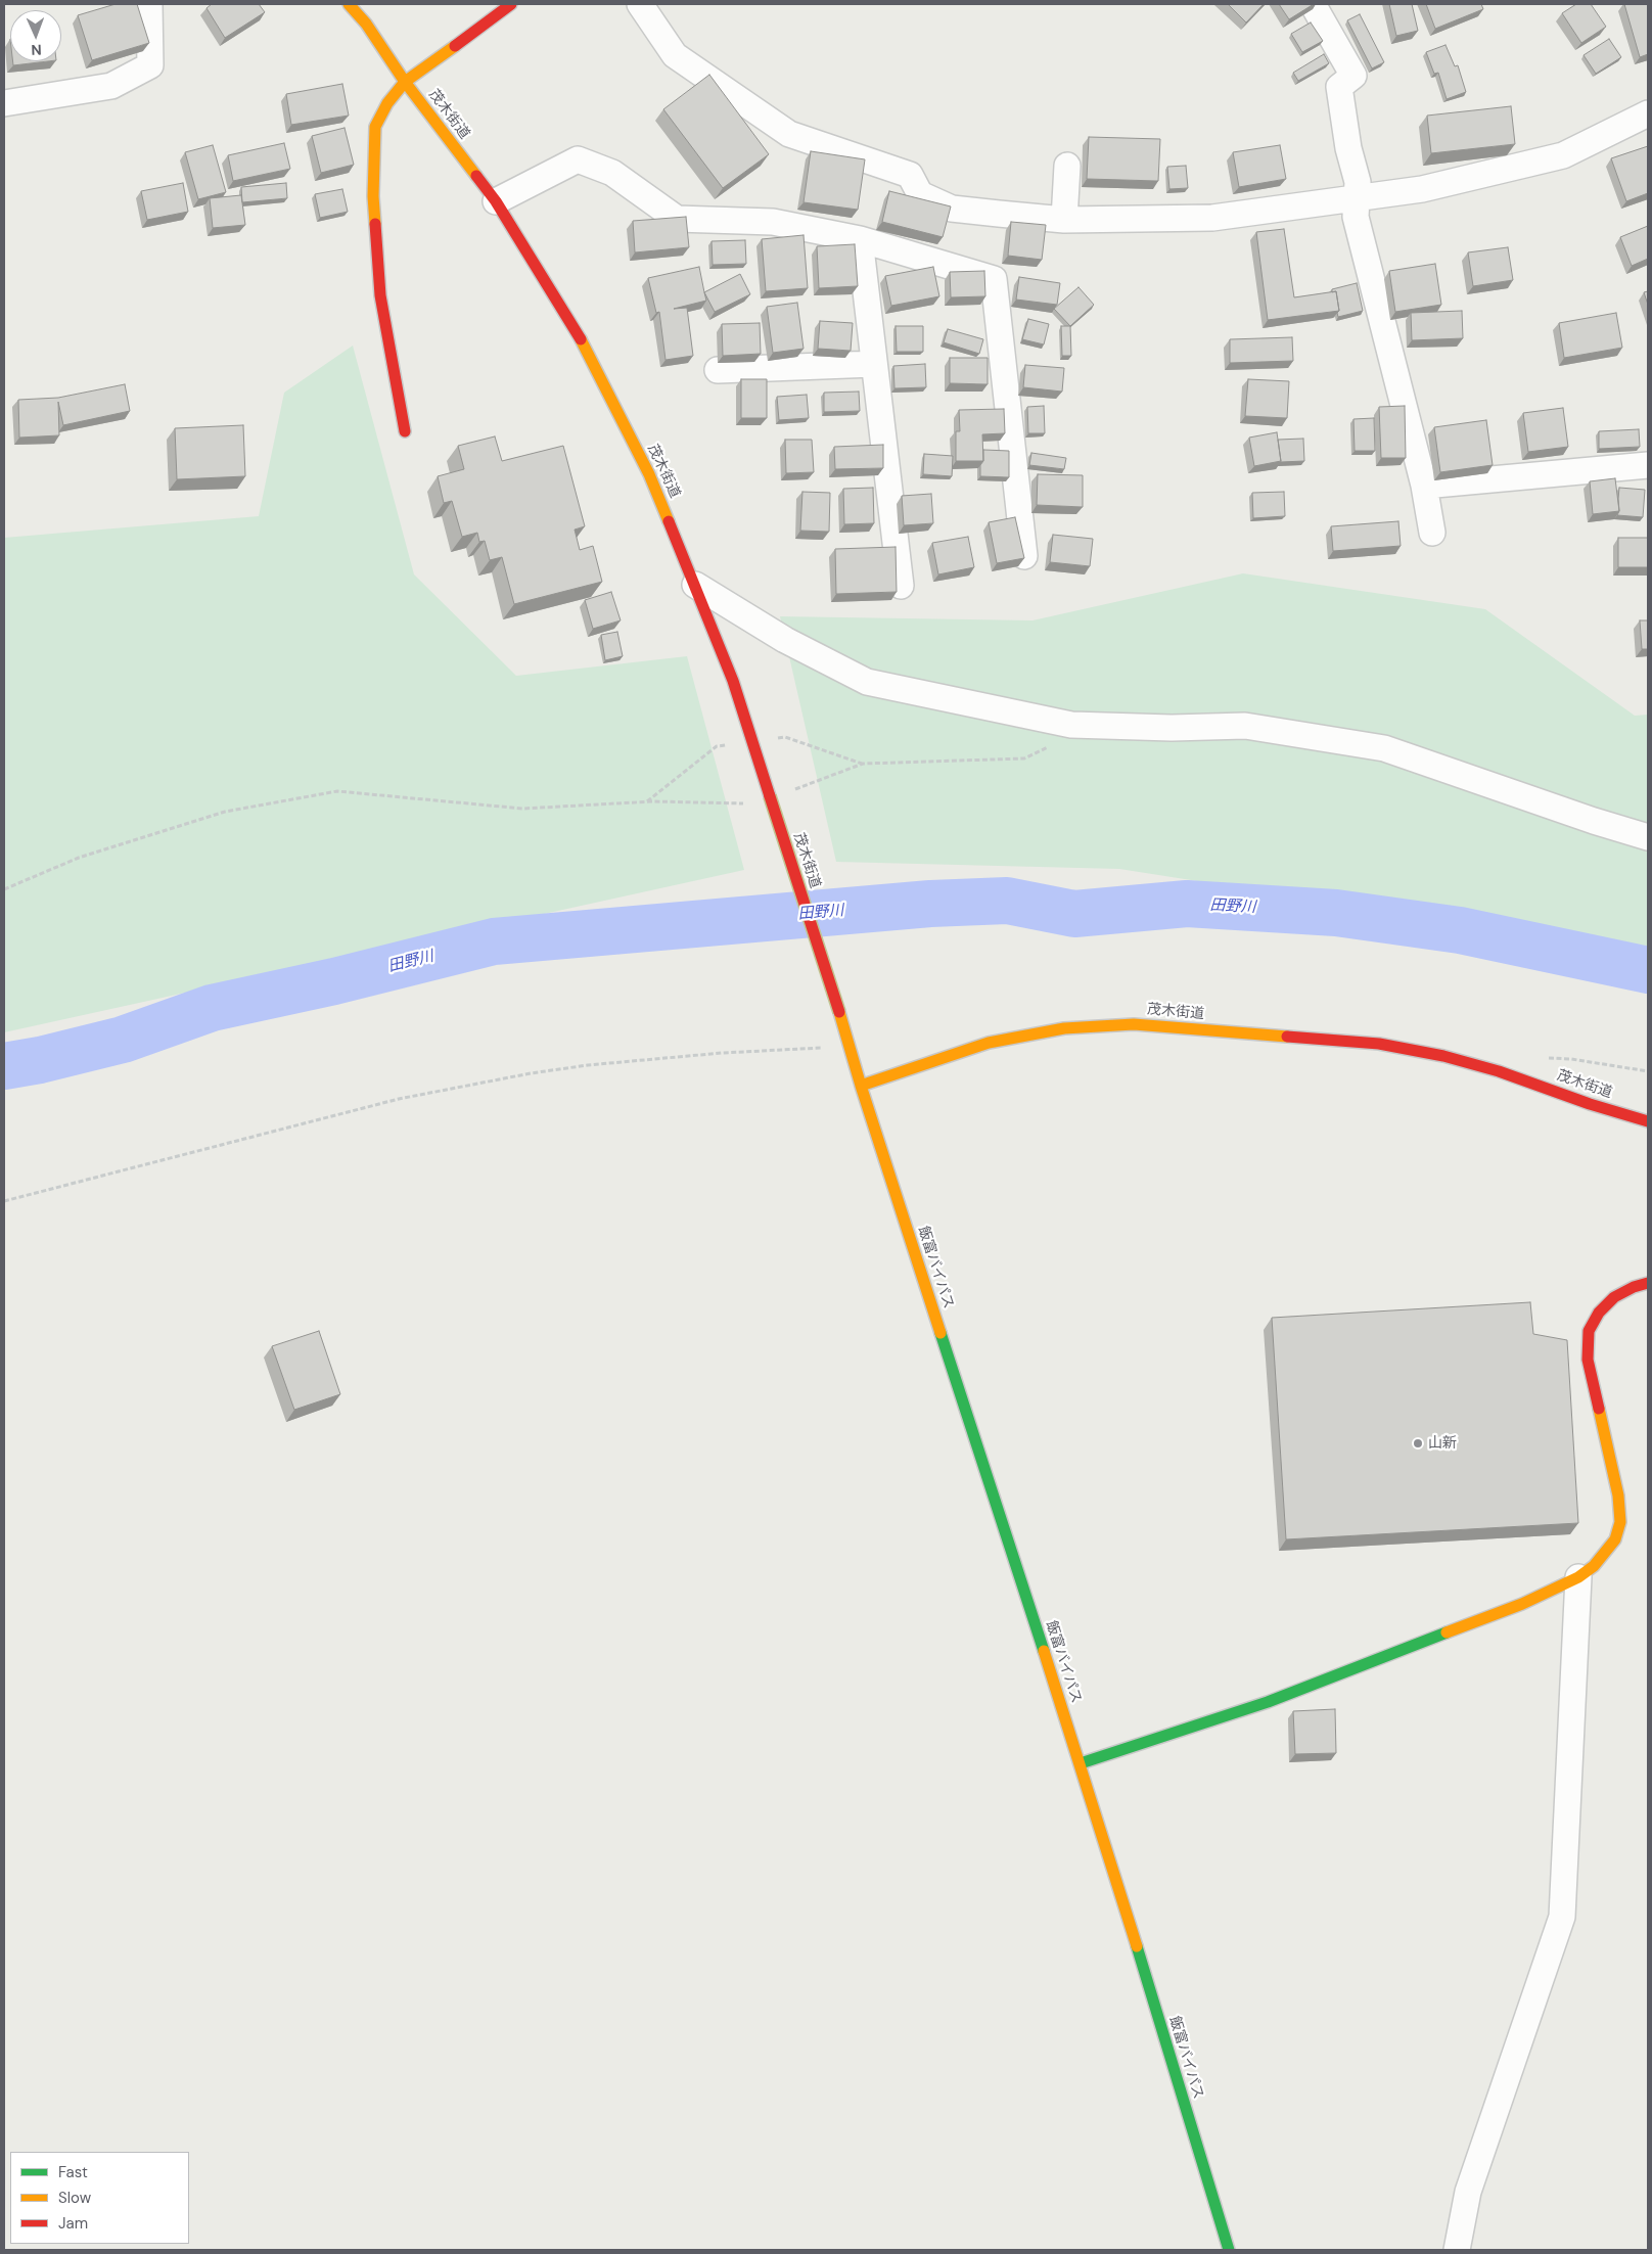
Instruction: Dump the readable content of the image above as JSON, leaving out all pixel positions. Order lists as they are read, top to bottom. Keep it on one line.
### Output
{"streets":{"main road":["茂木街道","飯富バイパス"]},"crossings":[["茂木街道","飯富バイパス"]],"water":["田野川"],"places":["山新"],"legend":["Fast","Slow","Jam"],"north":"bottom"}
